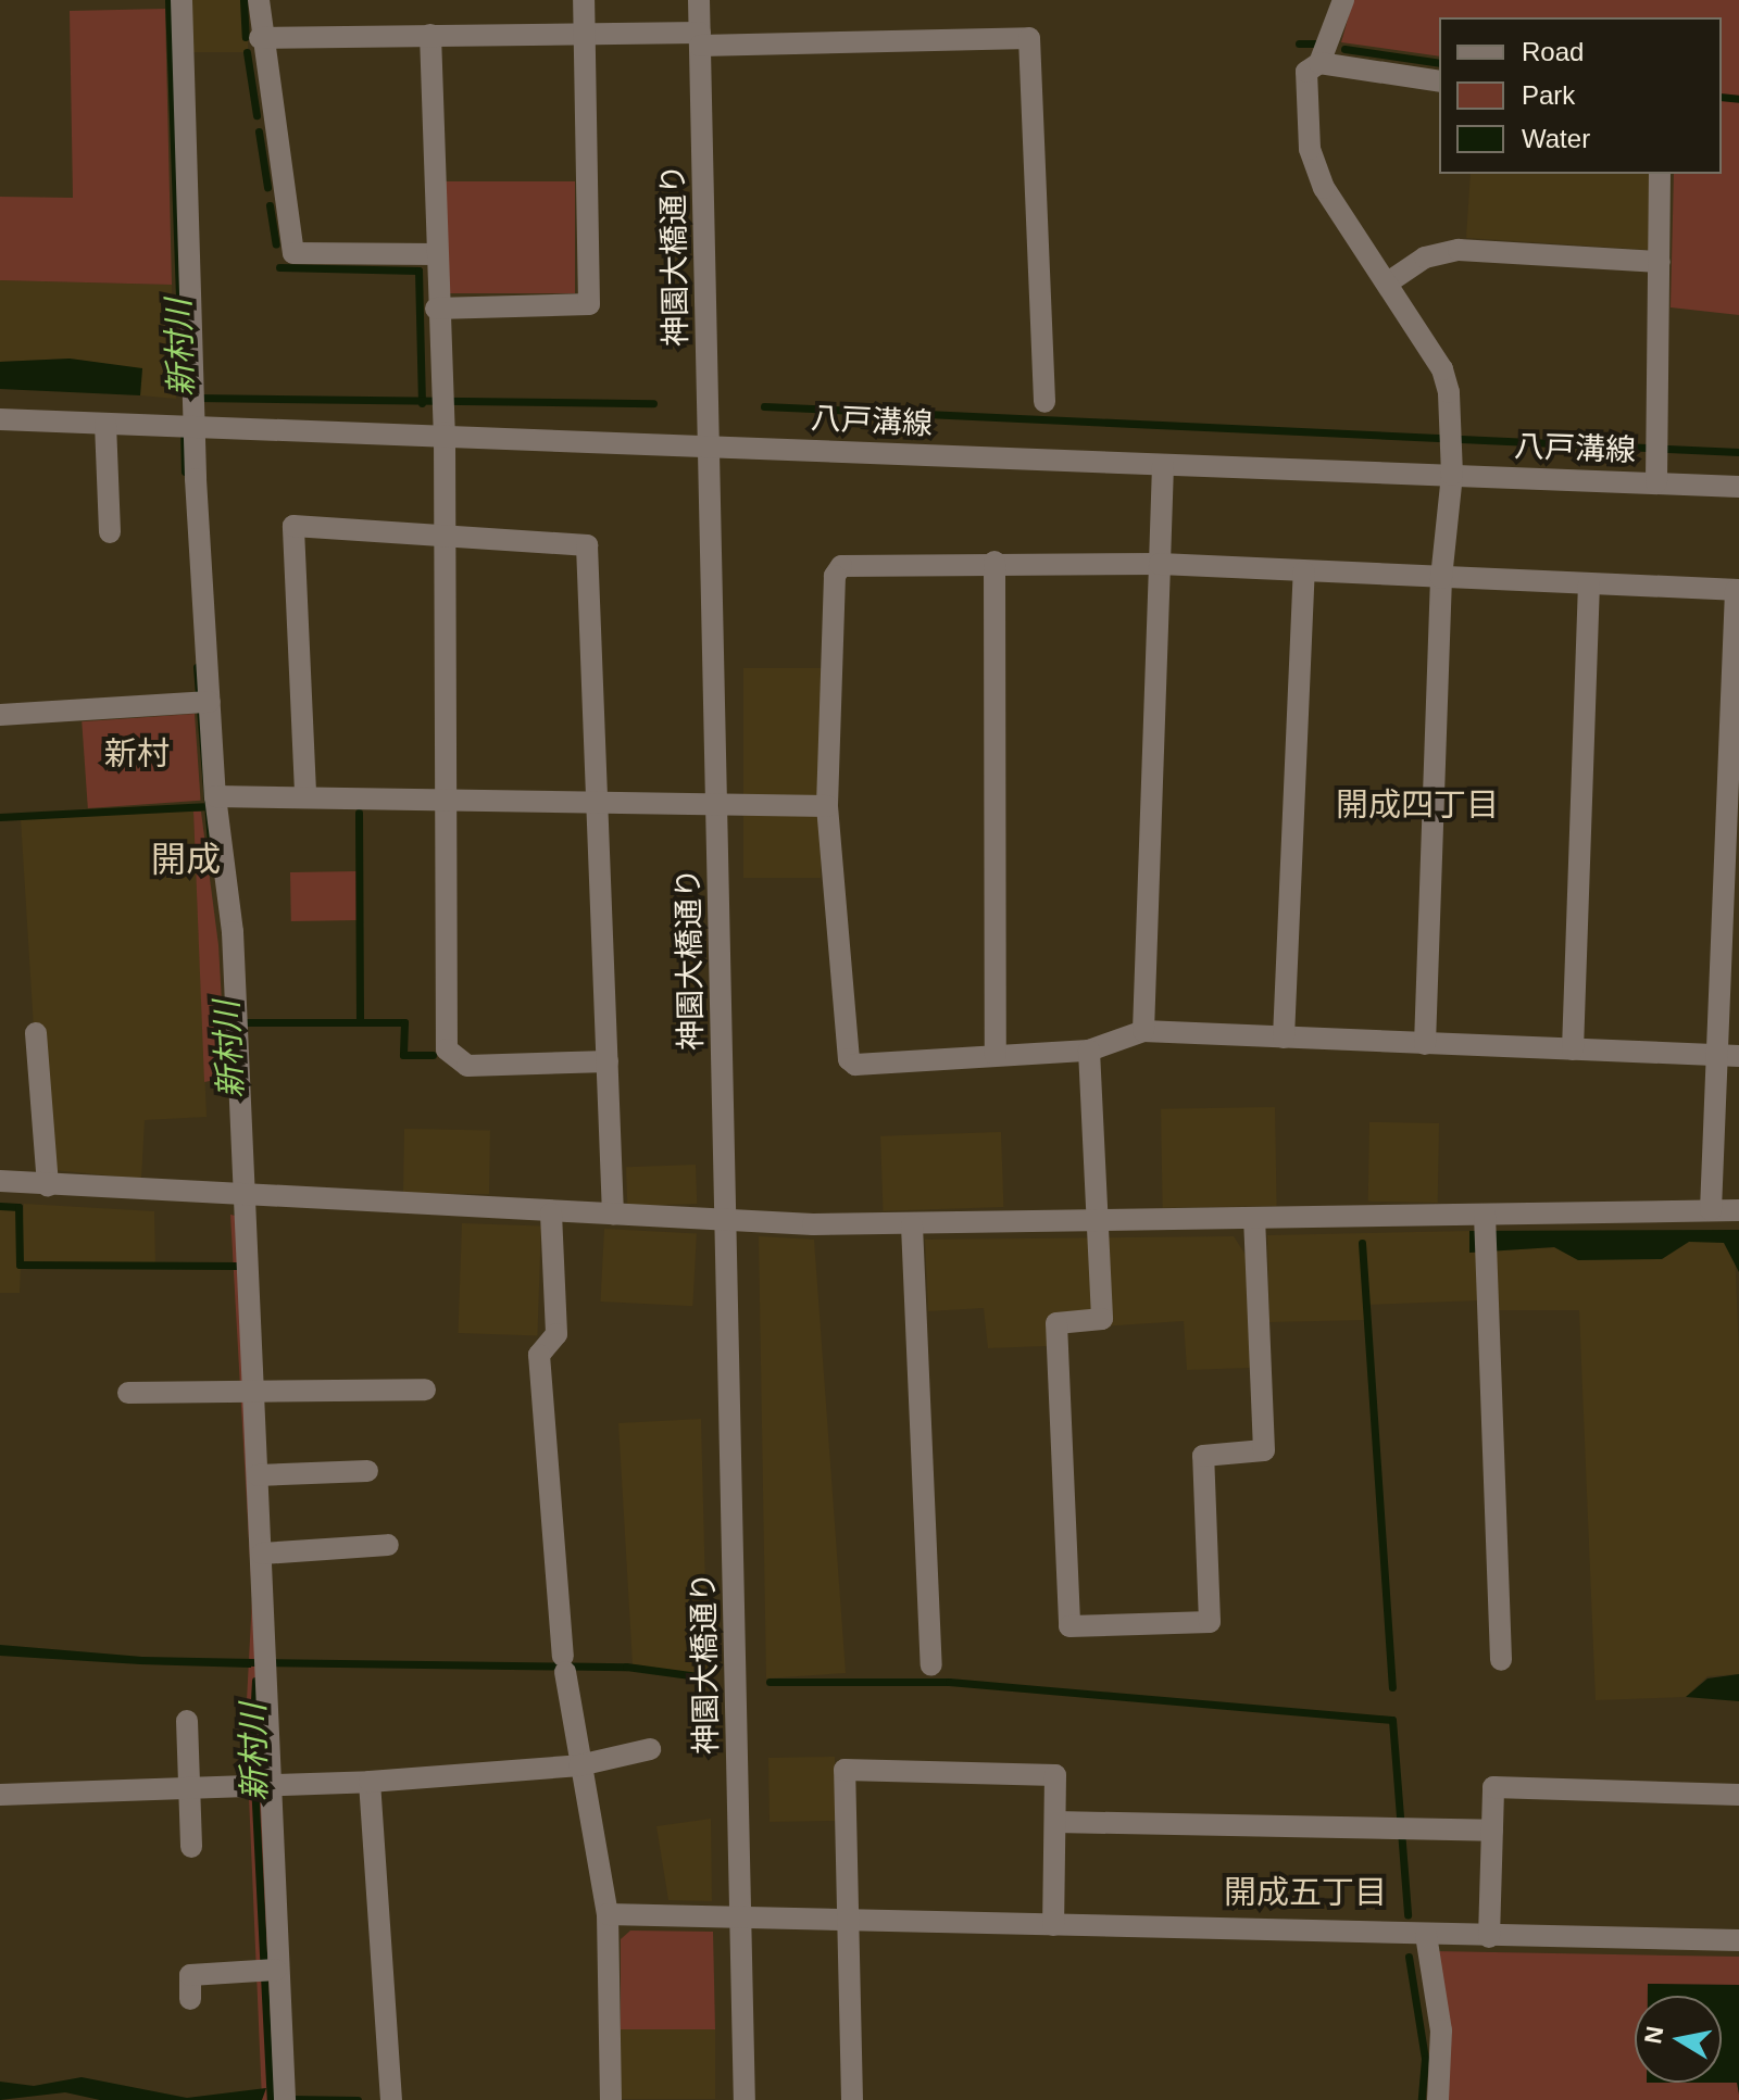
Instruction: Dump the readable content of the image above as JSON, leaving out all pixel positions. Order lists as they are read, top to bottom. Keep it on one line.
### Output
{"streets":{"street":["神園大橋通り","八戸溝線"]},"crossings":[["神園大橋通り","八戸溝線"]],"districts":["新村","開成四丁目","開成","開成五丁目"],"water":["新村川"],"legend":["Road","Park","Water"],"north":"left"}
